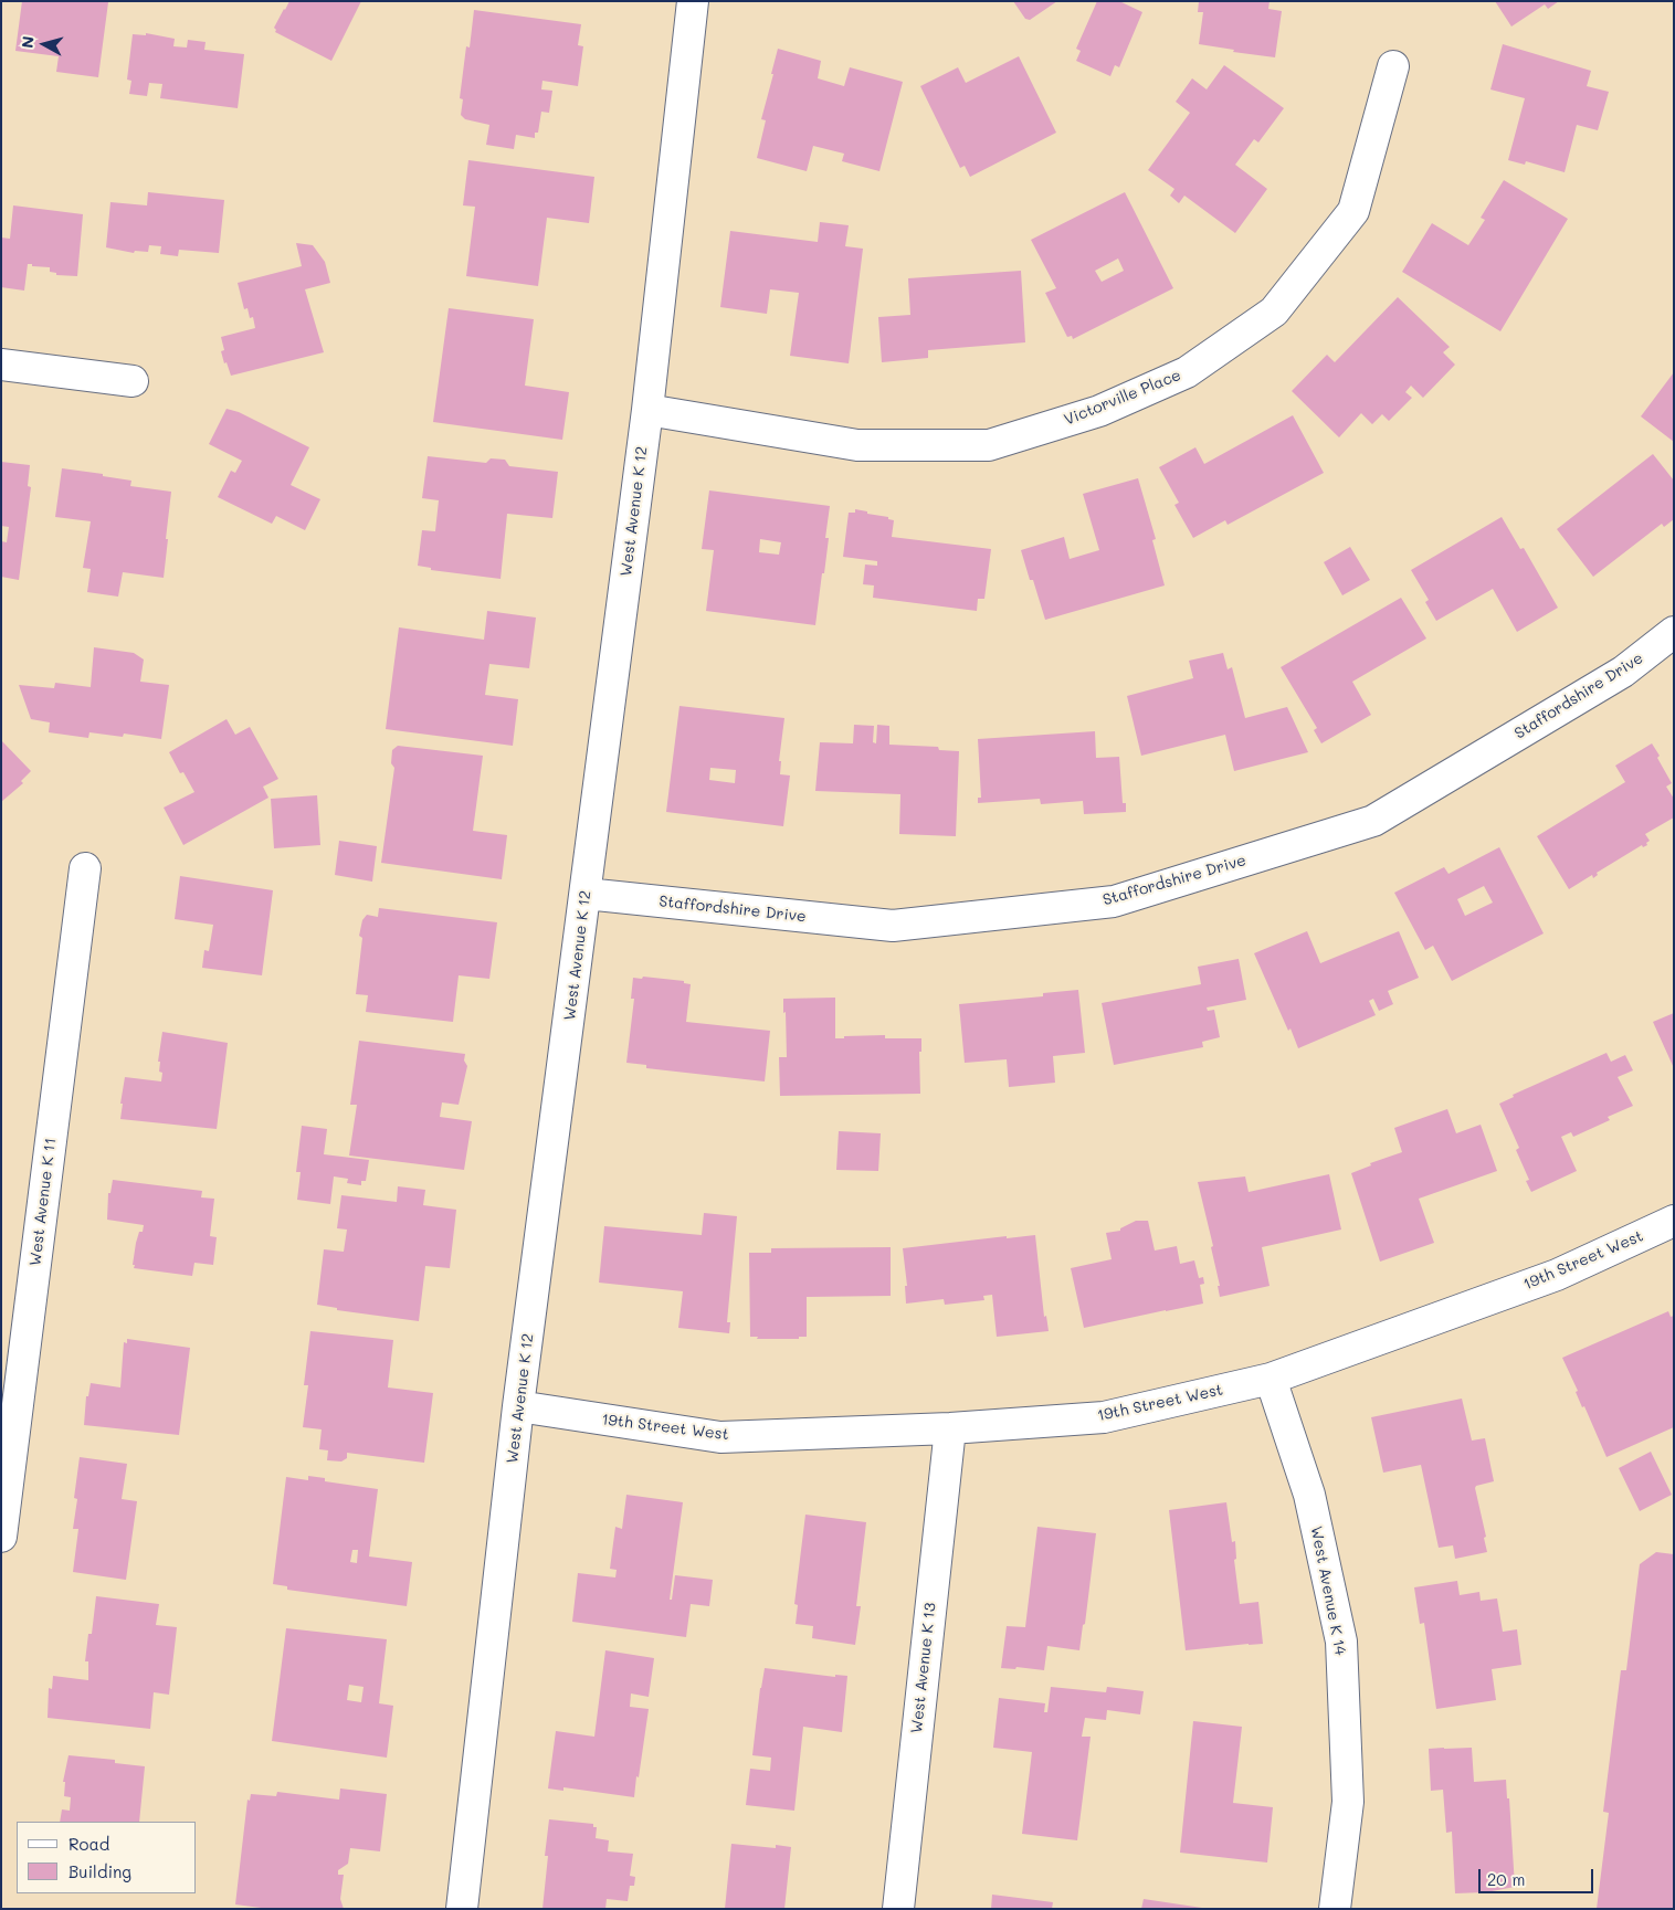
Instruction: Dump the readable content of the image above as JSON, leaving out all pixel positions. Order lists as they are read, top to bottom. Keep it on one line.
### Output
{"streets":{"street":["Victorville Place","West Avenue K 12","Staffordshire Drive","West Avenue K 11","19th Street West","West Avenue K 14","West Avenue K 13"]},"crossings":[["Victorville Place","West Avenue K 12"],["West Avenue K 12","Staffordshire Drive"],["West Avenue K 12","19th Street West"],["19th Street West","West Avenue K 14"],["19th Street West","West Avenue K 13"]],"legend":["Road","Building"],"scale_bar":"20 m","north":"left"}
